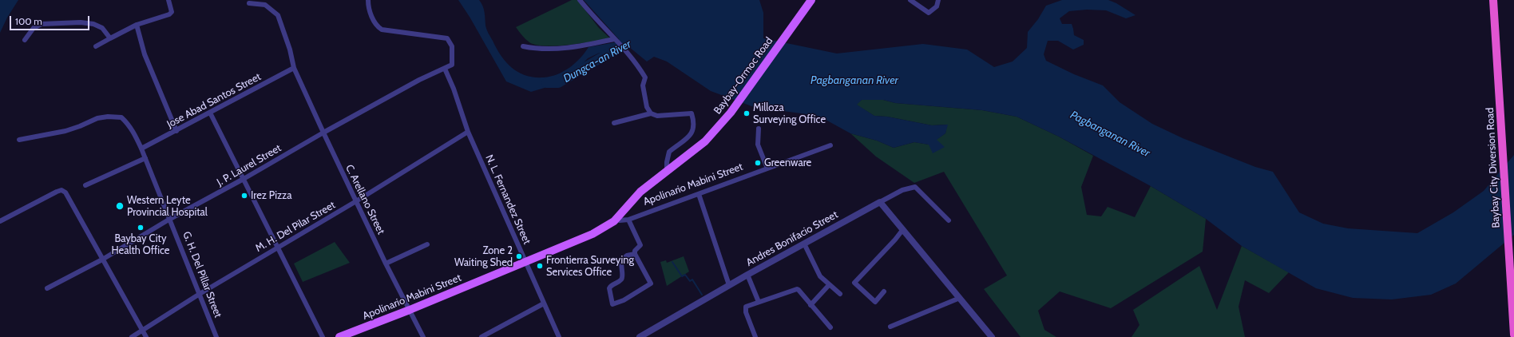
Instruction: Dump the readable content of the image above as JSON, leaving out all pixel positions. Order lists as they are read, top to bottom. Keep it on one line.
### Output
{"streets":{"highway":["Baybay City Diversion Road"],"main road":["Baybay-Ormoc Road","Apolinario Mabini Street"],"street":["Jose Abad Santos Street","J. P. Laurel Street","C. Arellano Street","N. L. Fernandez Street","M. H. Del Pilar Street","Andres Bonifacio Street","G. H. Del Pillar Street"]},"crossings":[["Baybay-Ormoc Road","Apolinario Mabini Street"],["Jose Abad Santos Street","C. Arellano Street"],["Jose Abad Santos Street","G. H. Del Pillar Street"],["J. P. Laurel Street","C. Arellano Street"],["J. P. Laurel Street","N. L. Fernandez Street"],["J. P. Laurel Street","G. H. Del Pillar Street"],["Apolinario Mabini Street","C. Arellano Street"],["Apolinario Mabini Street","N. L. Fernandez Street"],["C. Arellano Street","M. H. Del Pilar Street"],["N. L. Fernandez Street","M. H. Del Pilar Street"],["M. H. Del Pilar Street","G. H. Del Pillar Street"]],"water":["Dungca-an River","Pagbanganan River"],"places":["Milloza Surveying Office","Greenware","Irez Pizza","Western Leyte Provincial Hospital","Baybay City Health Office","Zone 2 Waiting Shed","Frontierra Surveying Services Office"],"scale_bar":"100 m"}
